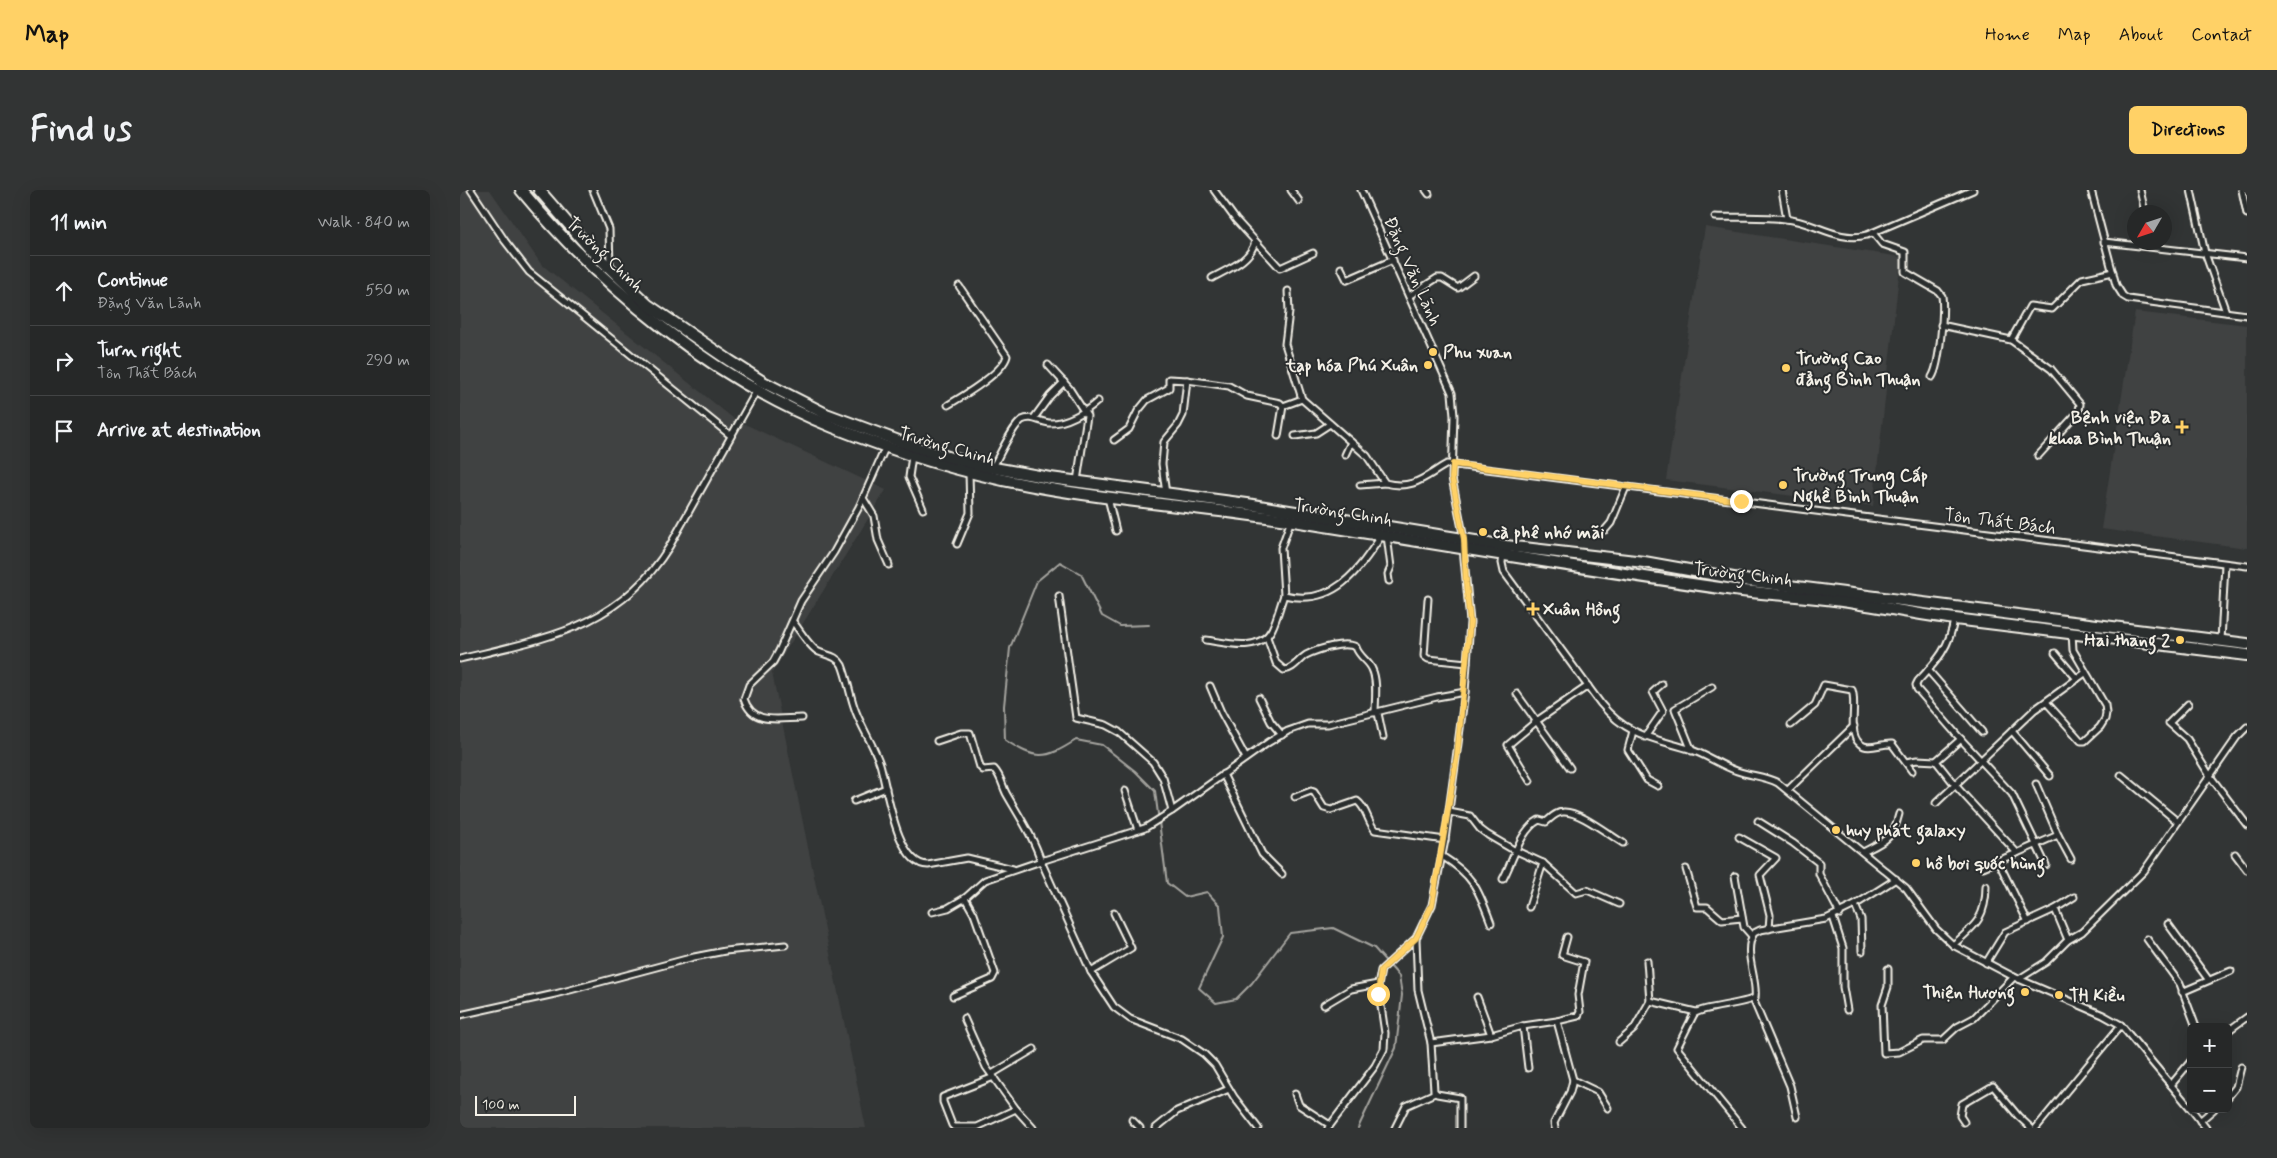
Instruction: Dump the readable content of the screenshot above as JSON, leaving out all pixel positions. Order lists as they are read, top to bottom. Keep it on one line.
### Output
{"streets":{"highway":["Trường Chinh"],"street":["Đặng Văn Lãnh","Tôn Thất Bách"]},"crossings":[["Trường Chinh","Đặng Văn Lãnh"],["Đặng Văn Lãnh","Tôn Thất Bách"]],"places":{"other":["Phu xuan","tạp hóa Phú Xuân","Trường Cao đẳng Bình Thuận","Trường Trung Cấp Nghề Bình Thuận","cà phê nhớ mãi","Hai thang 2","huy phát galaxy","hồ bơi quốc hùng","Thiện Hương","TH Kiều"],"health":["Bệnh viện Đa khoa Bình Thuận","Xuân Hồng"]},"scale_bar":"100 m","north":"bottom left","page":{"header":"Map","nav":["Home","Map","About","Contact"],"buttons":"Directions","title":"Find us","heading":["11 min","Walk · 840 m"],"list":[["Continue","Đặng Văn Lãnh","550 m"],["Turn right","Tôn Thất Bách","290 m"],"Arrive at destination"],"map_buttons":["+","−"],"scale":"100 m"}}
